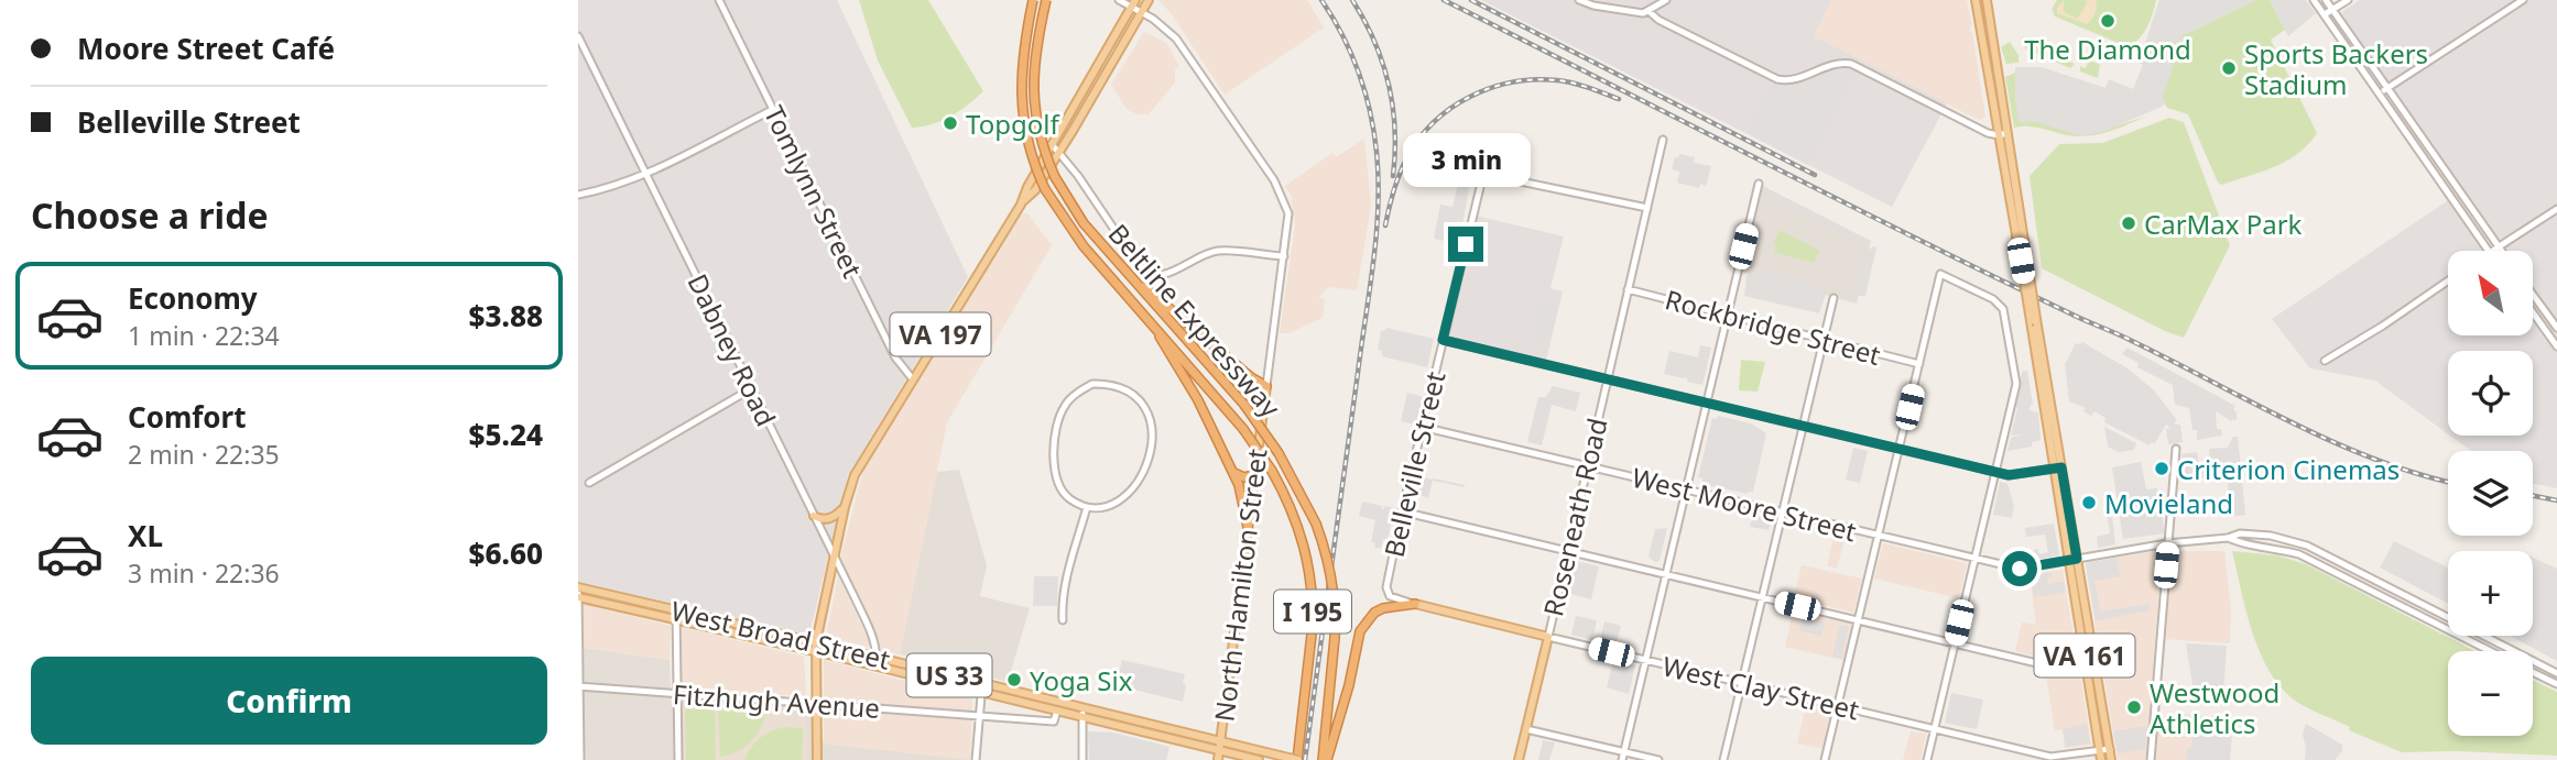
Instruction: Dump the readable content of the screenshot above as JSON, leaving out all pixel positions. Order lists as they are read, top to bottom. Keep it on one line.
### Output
{"streets":{"highway":["Beltline Expressway","I 195"],"main road":["VA 197","Roseneath Road","North Hamilton Street","West Broad Street","VA 161","US 33","West Clay Street"],"street":["Tomlynn Street","Rockbridge Street","Dabney Road","Belleville Street","West Moore Street","Fitzhugh Avenue"]},"crossings":[["Tomlynn Street","VA 197"],["Beltline Expressway","West Broad Street"],["Rockbridge Street","Roseneath Road"],["VA 197","Dabney Road"],["VA 197","North Hamilton Street"],["VA 197","West Broad Street"],["VA 197","Fitzhugh Avenue"],["Dabney Road","West Broad Street"],["Belleville Street","West Moore Street"],["Belleville Street","Roseneath Road"],["Belleville Street","West Clay Street"],["West Moore Street","Roseneath Road"],["West Moore Street","VA 161"],["Roseneath Road","West Clay Street"],["North Hamilton Street","West Broad Street"],["West Broad Street","Fitzhugh Avenue"],["VA 161","West Clay Street"]],"places":["The Diamond","Sports Backers Stadium","Topgolf","CarMax Park","Criterion Cinemas","Movieland","Yoga Six","Westwood Athletics"],"north":"top left","page":{"banner":["Moore Street Café","Belleville Street"],"bubble":"3 min","heading":"Choose a ride","map_buttons":["+","−"],"list":[{"name":"Economy","note":"1 min · 22:34","value":"$3.88"},{"name":"Comfort","note":"2 min · 22:35","value":"$5.24"},{"name":"XL","note":"3 min · 22:36","value":"$6.60"}],"buttons":"Confirm"}}
